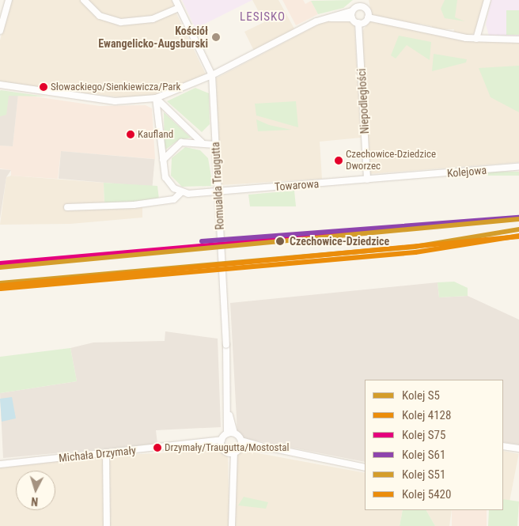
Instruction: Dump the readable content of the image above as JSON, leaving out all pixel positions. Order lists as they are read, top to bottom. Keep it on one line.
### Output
{"streets":{"street":["Niepodległości","Kolejowa","Towarowa","Romualda Traugutta","Michała Drzymały"]},"crossings":[["Niepodległości","Kolejowa"],["Niepodległości","Towarowa"],["Kolejowa","Towarowa"]],"districts":["LESISKO"],"places":["Kościół Ewangelicko-Augsburski","Słowackiego/Sienkiewicza/Park","Kaufland","Czechowice-Dziedzice Dworzec","Czechowice-Dziedzice","Drzymały/Traugutta/Mostostal"],"lines":["rail line S61","rail line S75","rail line S51","rail line S5","rail line 4128","rail line 5420"],"legend":["Kolej S5","Kolej 4128","Kolej S75","Kolej S61","Kolej S51","Kolej 5420"],"north":"bottom"}
